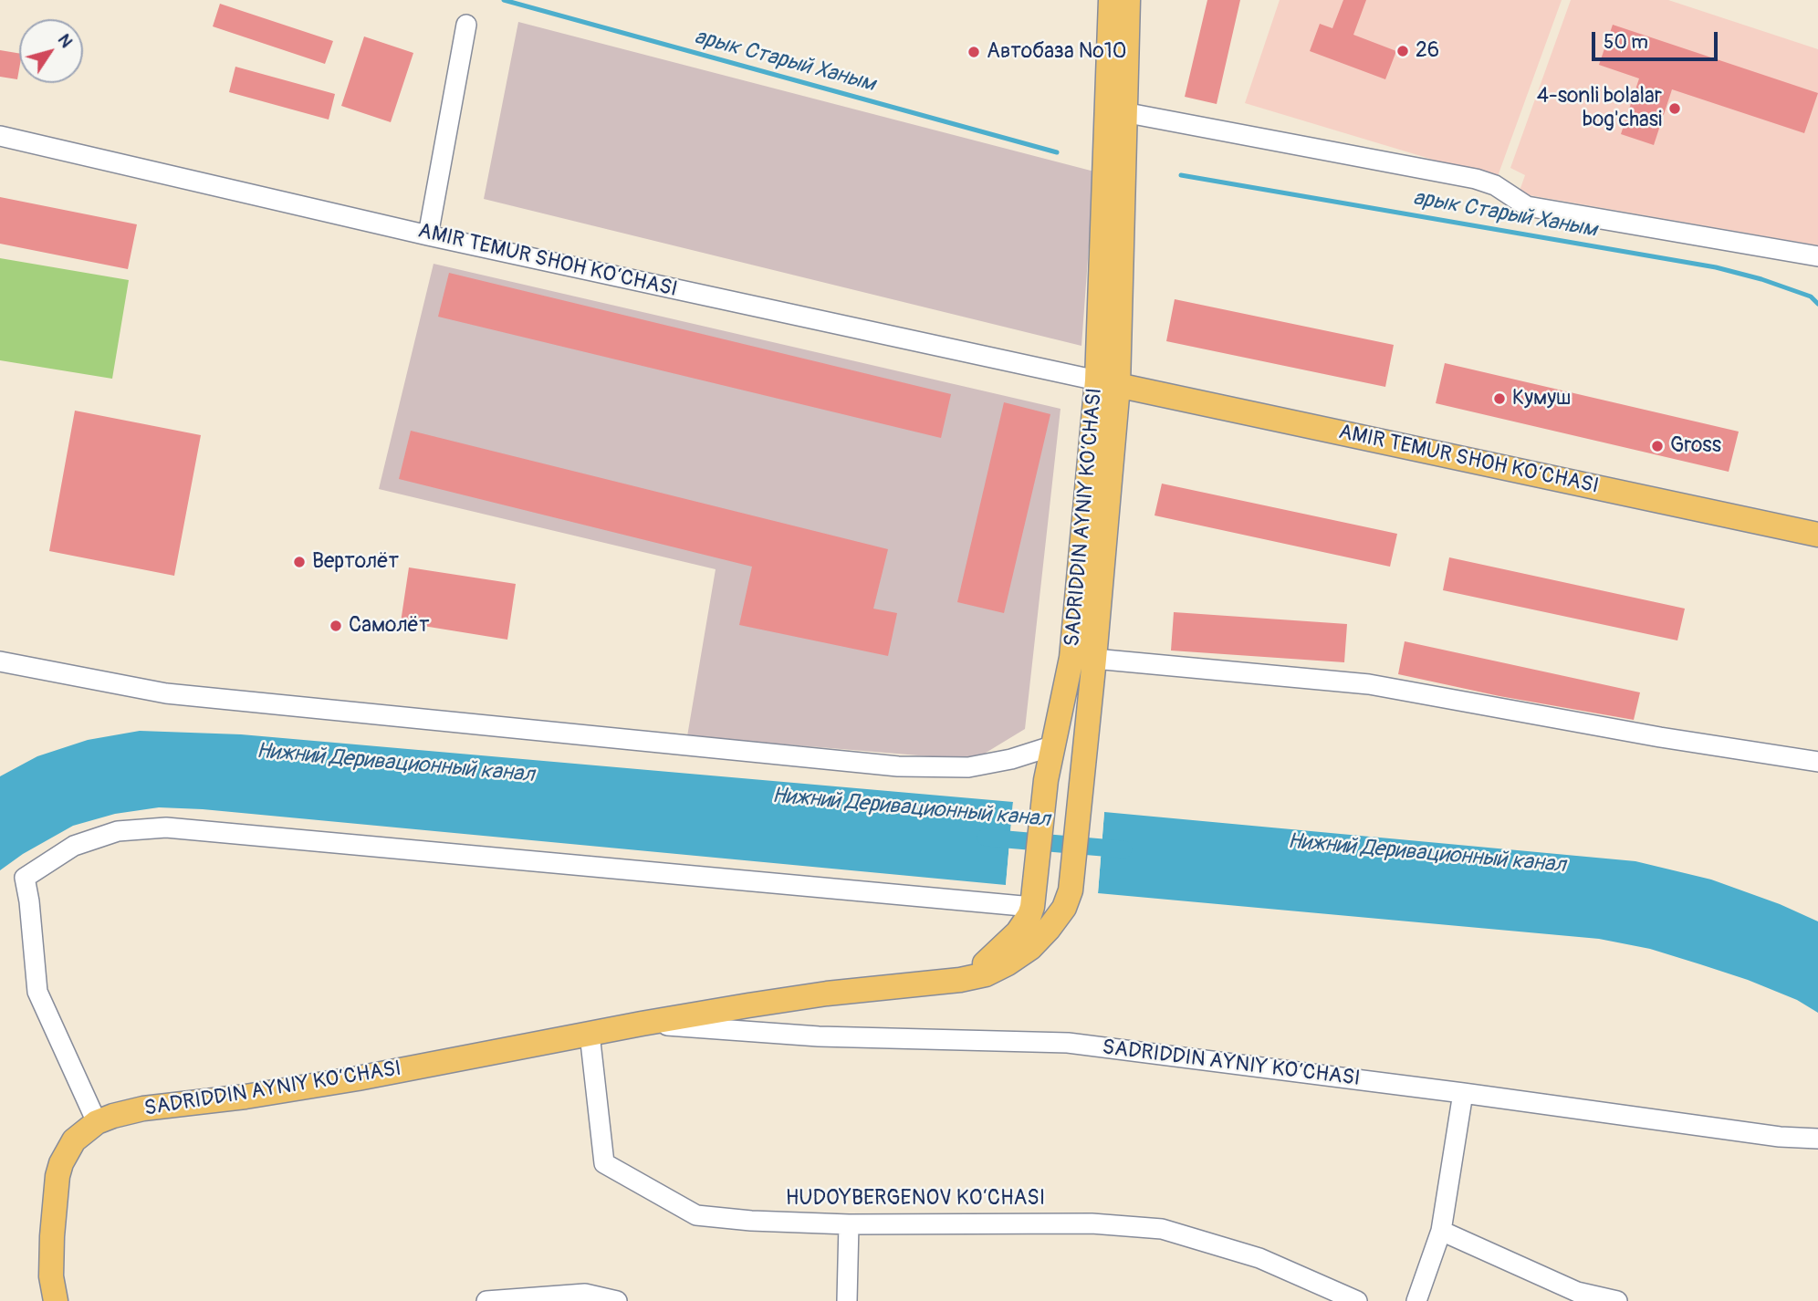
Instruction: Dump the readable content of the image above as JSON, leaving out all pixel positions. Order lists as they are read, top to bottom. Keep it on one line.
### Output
{"streets":{"main road":["AMIR TEMUR SHOH KO‘CHASI","SADRIDDIN AYNIY KO‘CHASI"],"street":["HUDOYBERGENOV KO‘CHASI"]},"crossings":[["AMIR TEMUR SHOH KO‘CHASI","SADRIDDIN AYNIY KO‘CHASI"],["SADRIDDIN AYNIY KO‘CHASI","HUDOYBERGENOV KO‘CHASI"]],"water":["арык Старый Ханым","Нижний Деривационный канал"],"places":["26","Автобаза №10","4-sonli bolalar bog'chasi","Кумуш","Gross","Вертолёт","Самолёт"],"scale_bar":"50 m","north":"top right"}
